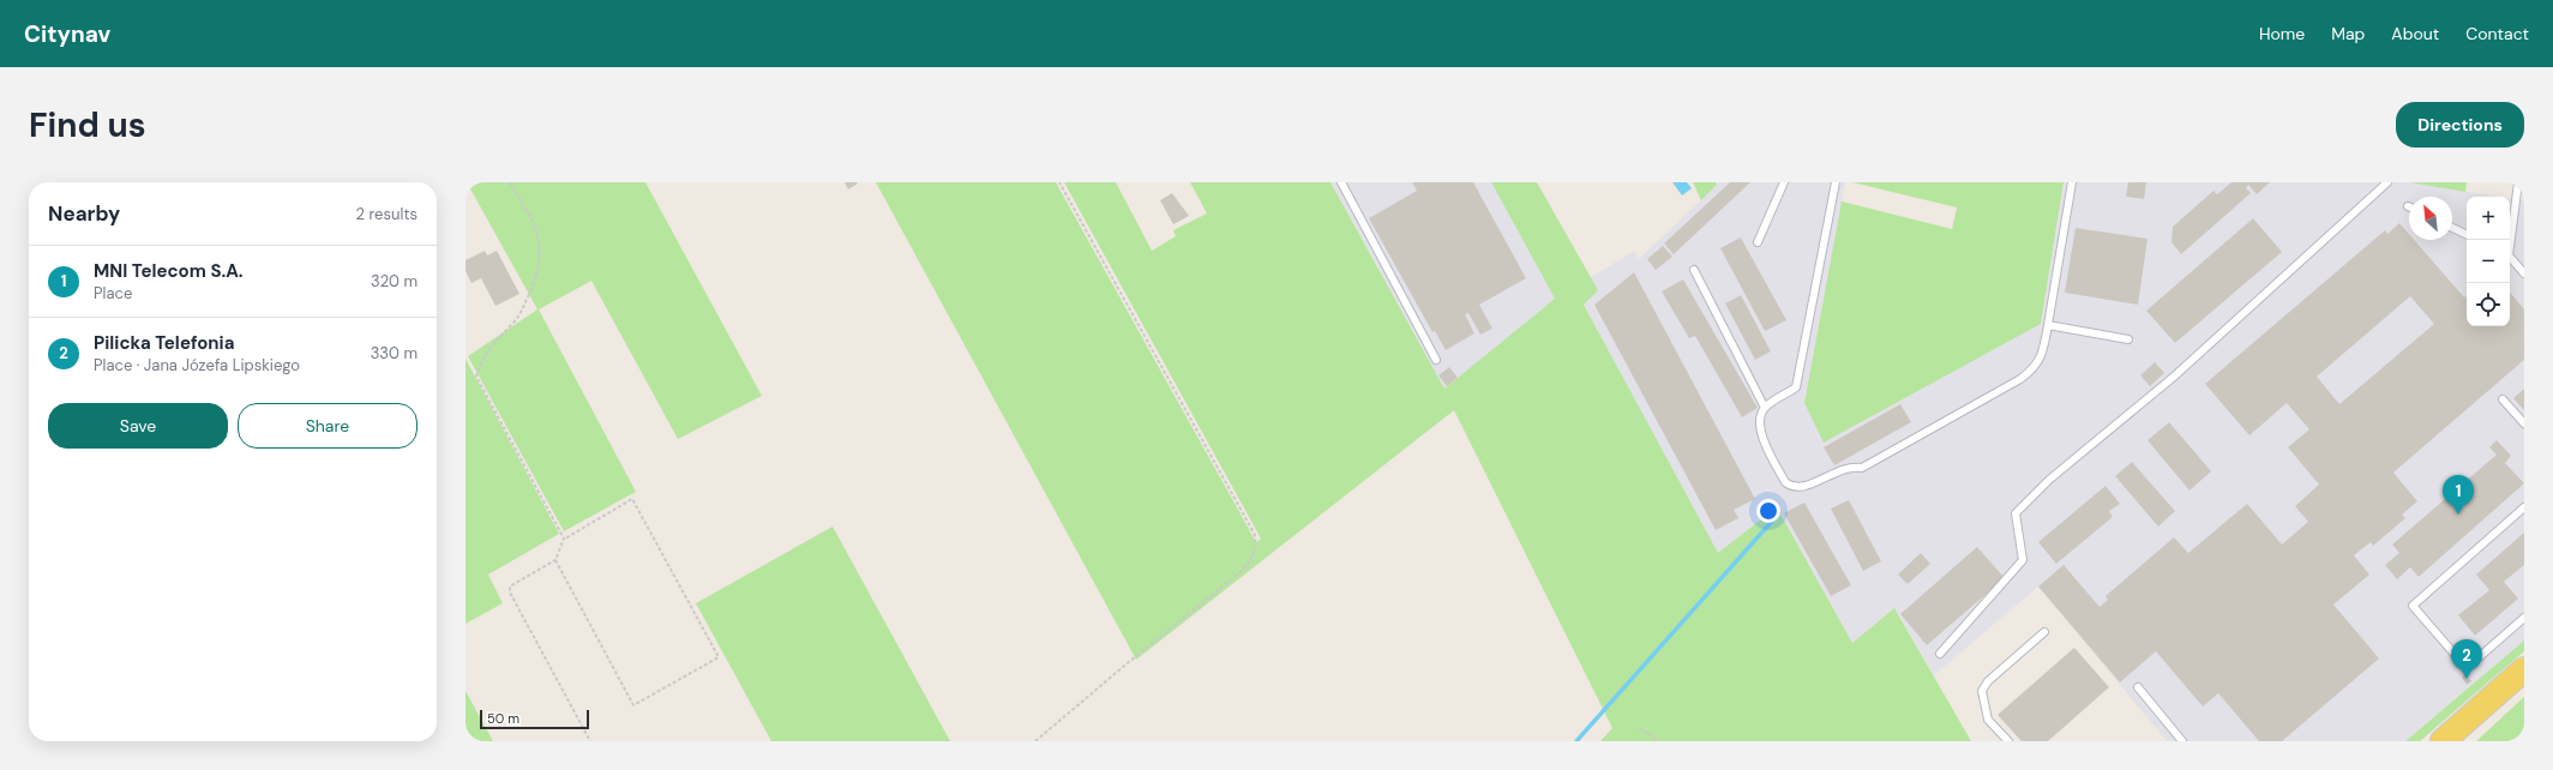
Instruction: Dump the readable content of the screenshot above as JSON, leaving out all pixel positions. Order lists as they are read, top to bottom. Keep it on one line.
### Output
{"scale_bar":"50 m","north":"top left","page":{"header":"Citynav","nav":["Home","Map","About","Contact"],"buttons":["Directions",["Save","Share"]],"title":"Find us","heading":["Nearby","2 results"],"map_buttons":["+","−"],"list":[{"mark":"1","name":"MNI Telecom S.A.","note":"Place","value":"320 m"},{"mark":"2","name":"Pilicka Telefonia","note":"Place · Jana Józefa Lipskiego","value":"330 m"}],"pins":["1","2"],"scale":"50 m"}}
